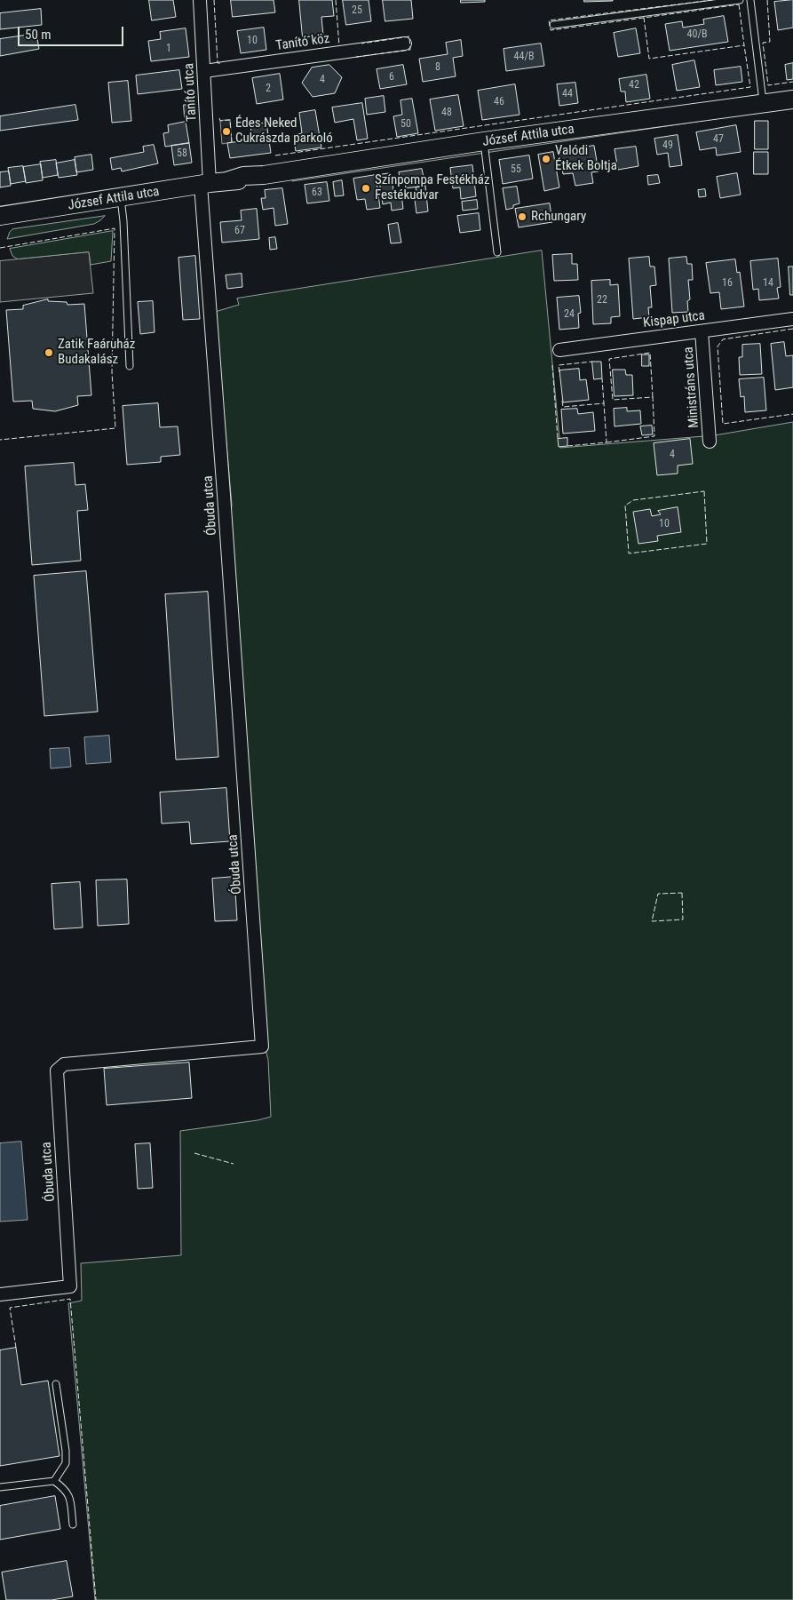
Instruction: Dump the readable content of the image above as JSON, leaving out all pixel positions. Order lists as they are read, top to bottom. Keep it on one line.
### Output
{"streets":{"main road":["József Attila utca"],"street":["Tanító köz","Tanító utca","Kispap utca","Ministráns utca","Óbuda utca"]},"crossings":[["Tanító köz","Tanító utca"],["Tanító utca","József Attila utca"],["Tanító utca","Óbuda utca"],["József Attila utca","Óbuda utca"],["Kispap utca","Ministráns utca"]],"places":["Édes Neked Cukrászda parkoló","Valódi Étkek Boltja","Színpompa Festékház Festékudvar","Rchungary","Zatik Faáruház Budakalász"],"house_numbers":["25","40/B","10","1","44/B","8","6","4","42","2","44","46","48","50","47","49","58","55","63","67","16","14","22","24","4","10"],"scale_bar":"50 m"}
